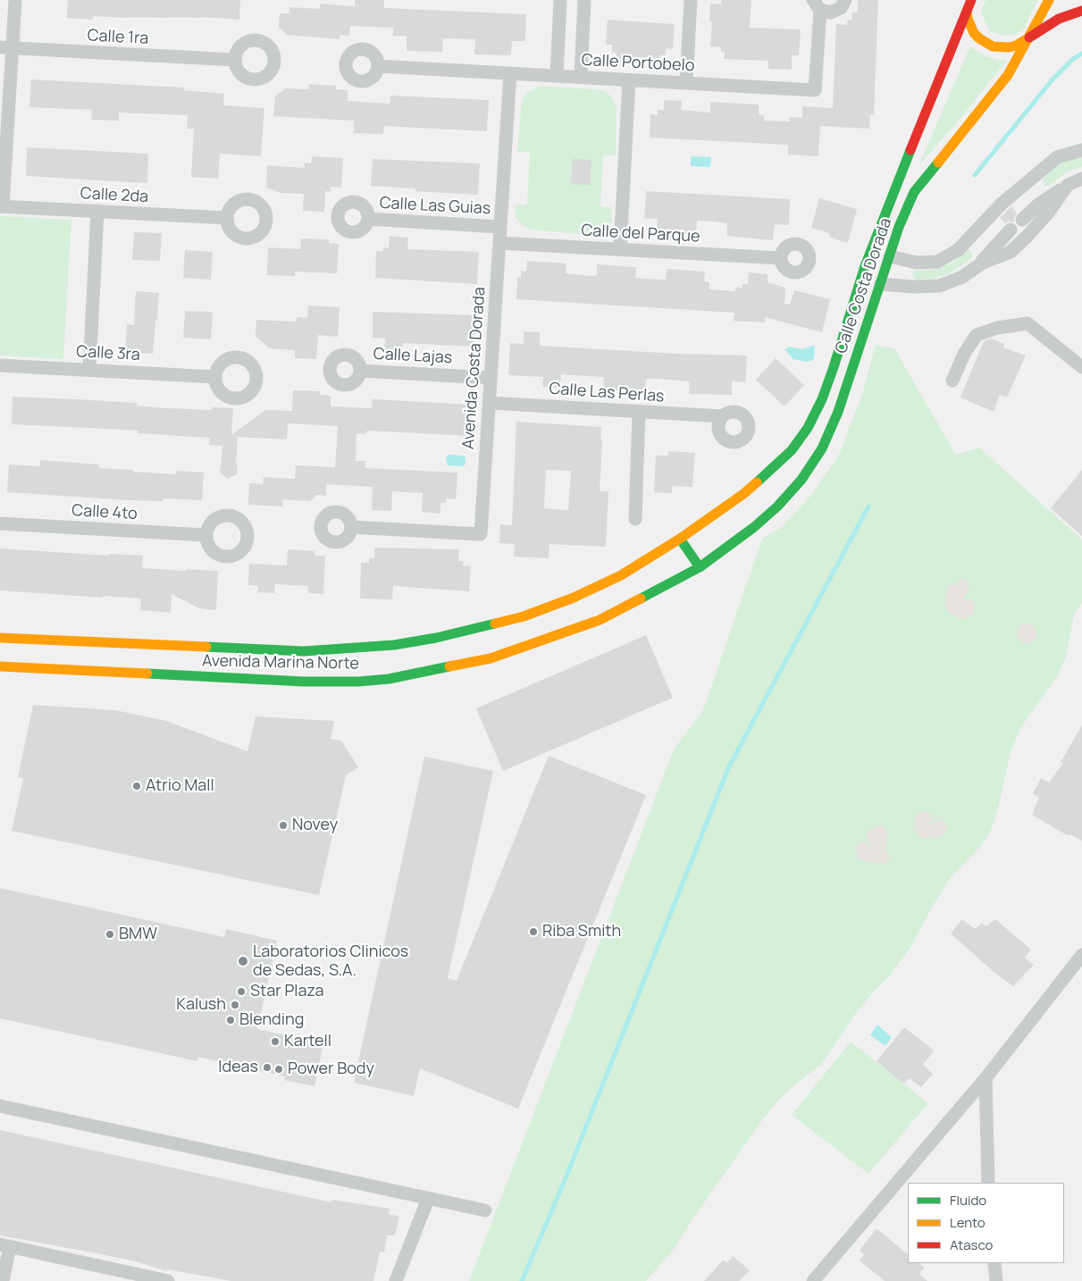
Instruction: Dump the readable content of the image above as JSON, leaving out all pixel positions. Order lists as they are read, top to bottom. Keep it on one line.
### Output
{"streets":{"main road":["Calle Costa Dorada","Avenida Marina Norte"],"street":["Calle 1ra","Calle Portobelo","Calle 2da","Calle Las Guias","Calle del Parque","Calle 3ra","Calle Lajas","Avenida Costa Dorada","Calle Las Perlas","Calle 4to"]},"crossings":[["Calle Portobelo","Avenida Costa Dorada"],["Calle Las Guias","Avenida Costa Dorada"],["Calle del Parque","Avenida Costa Dorada"],["Calle Costa Dorada","Avenida Marina Norte"],["Calle Lajas","Avenida Costa Dorada"],["Avenida Costa Dorada","Calle Las Perlas"]],"places":["Atrio Mall","Novey","Riba Smith","BMW","Laboratorios Clinicos de Sedas, S.A.","Star Plaza","Kalush","Blending","Kartell","Ideas","Power Body"],"legend":["Fluido","Lento","Atasco"]}
